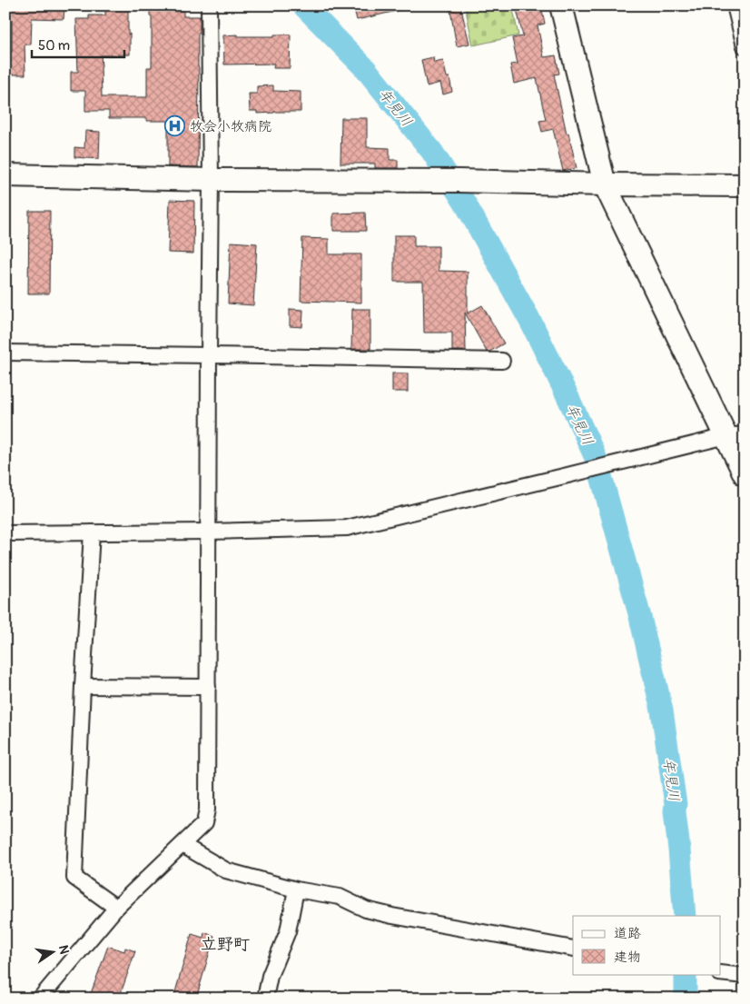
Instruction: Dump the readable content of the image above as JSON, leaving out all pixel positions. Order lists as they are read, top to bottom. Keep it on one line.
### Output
{"districts":["立野町"],"water":["年見川"],"places":{"hospital":["牧会小牧病院"]},"legend":["道路","建物"],"scale_bar":"50 m","north":"right"}
